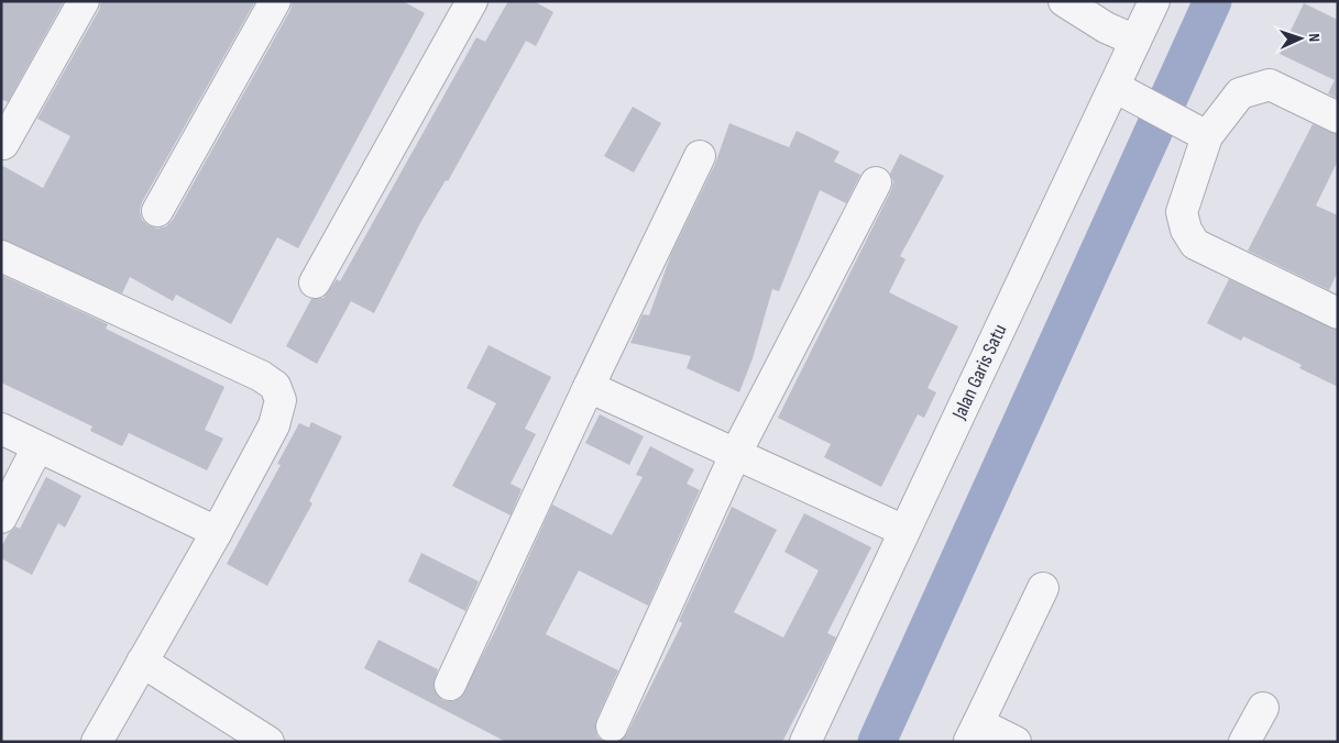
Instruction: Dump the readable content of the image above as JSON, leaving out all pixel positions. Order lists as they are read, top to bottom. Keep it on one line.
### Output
{"streets":{"street":["Jalan Garis Satu"]},"north":"right"}
